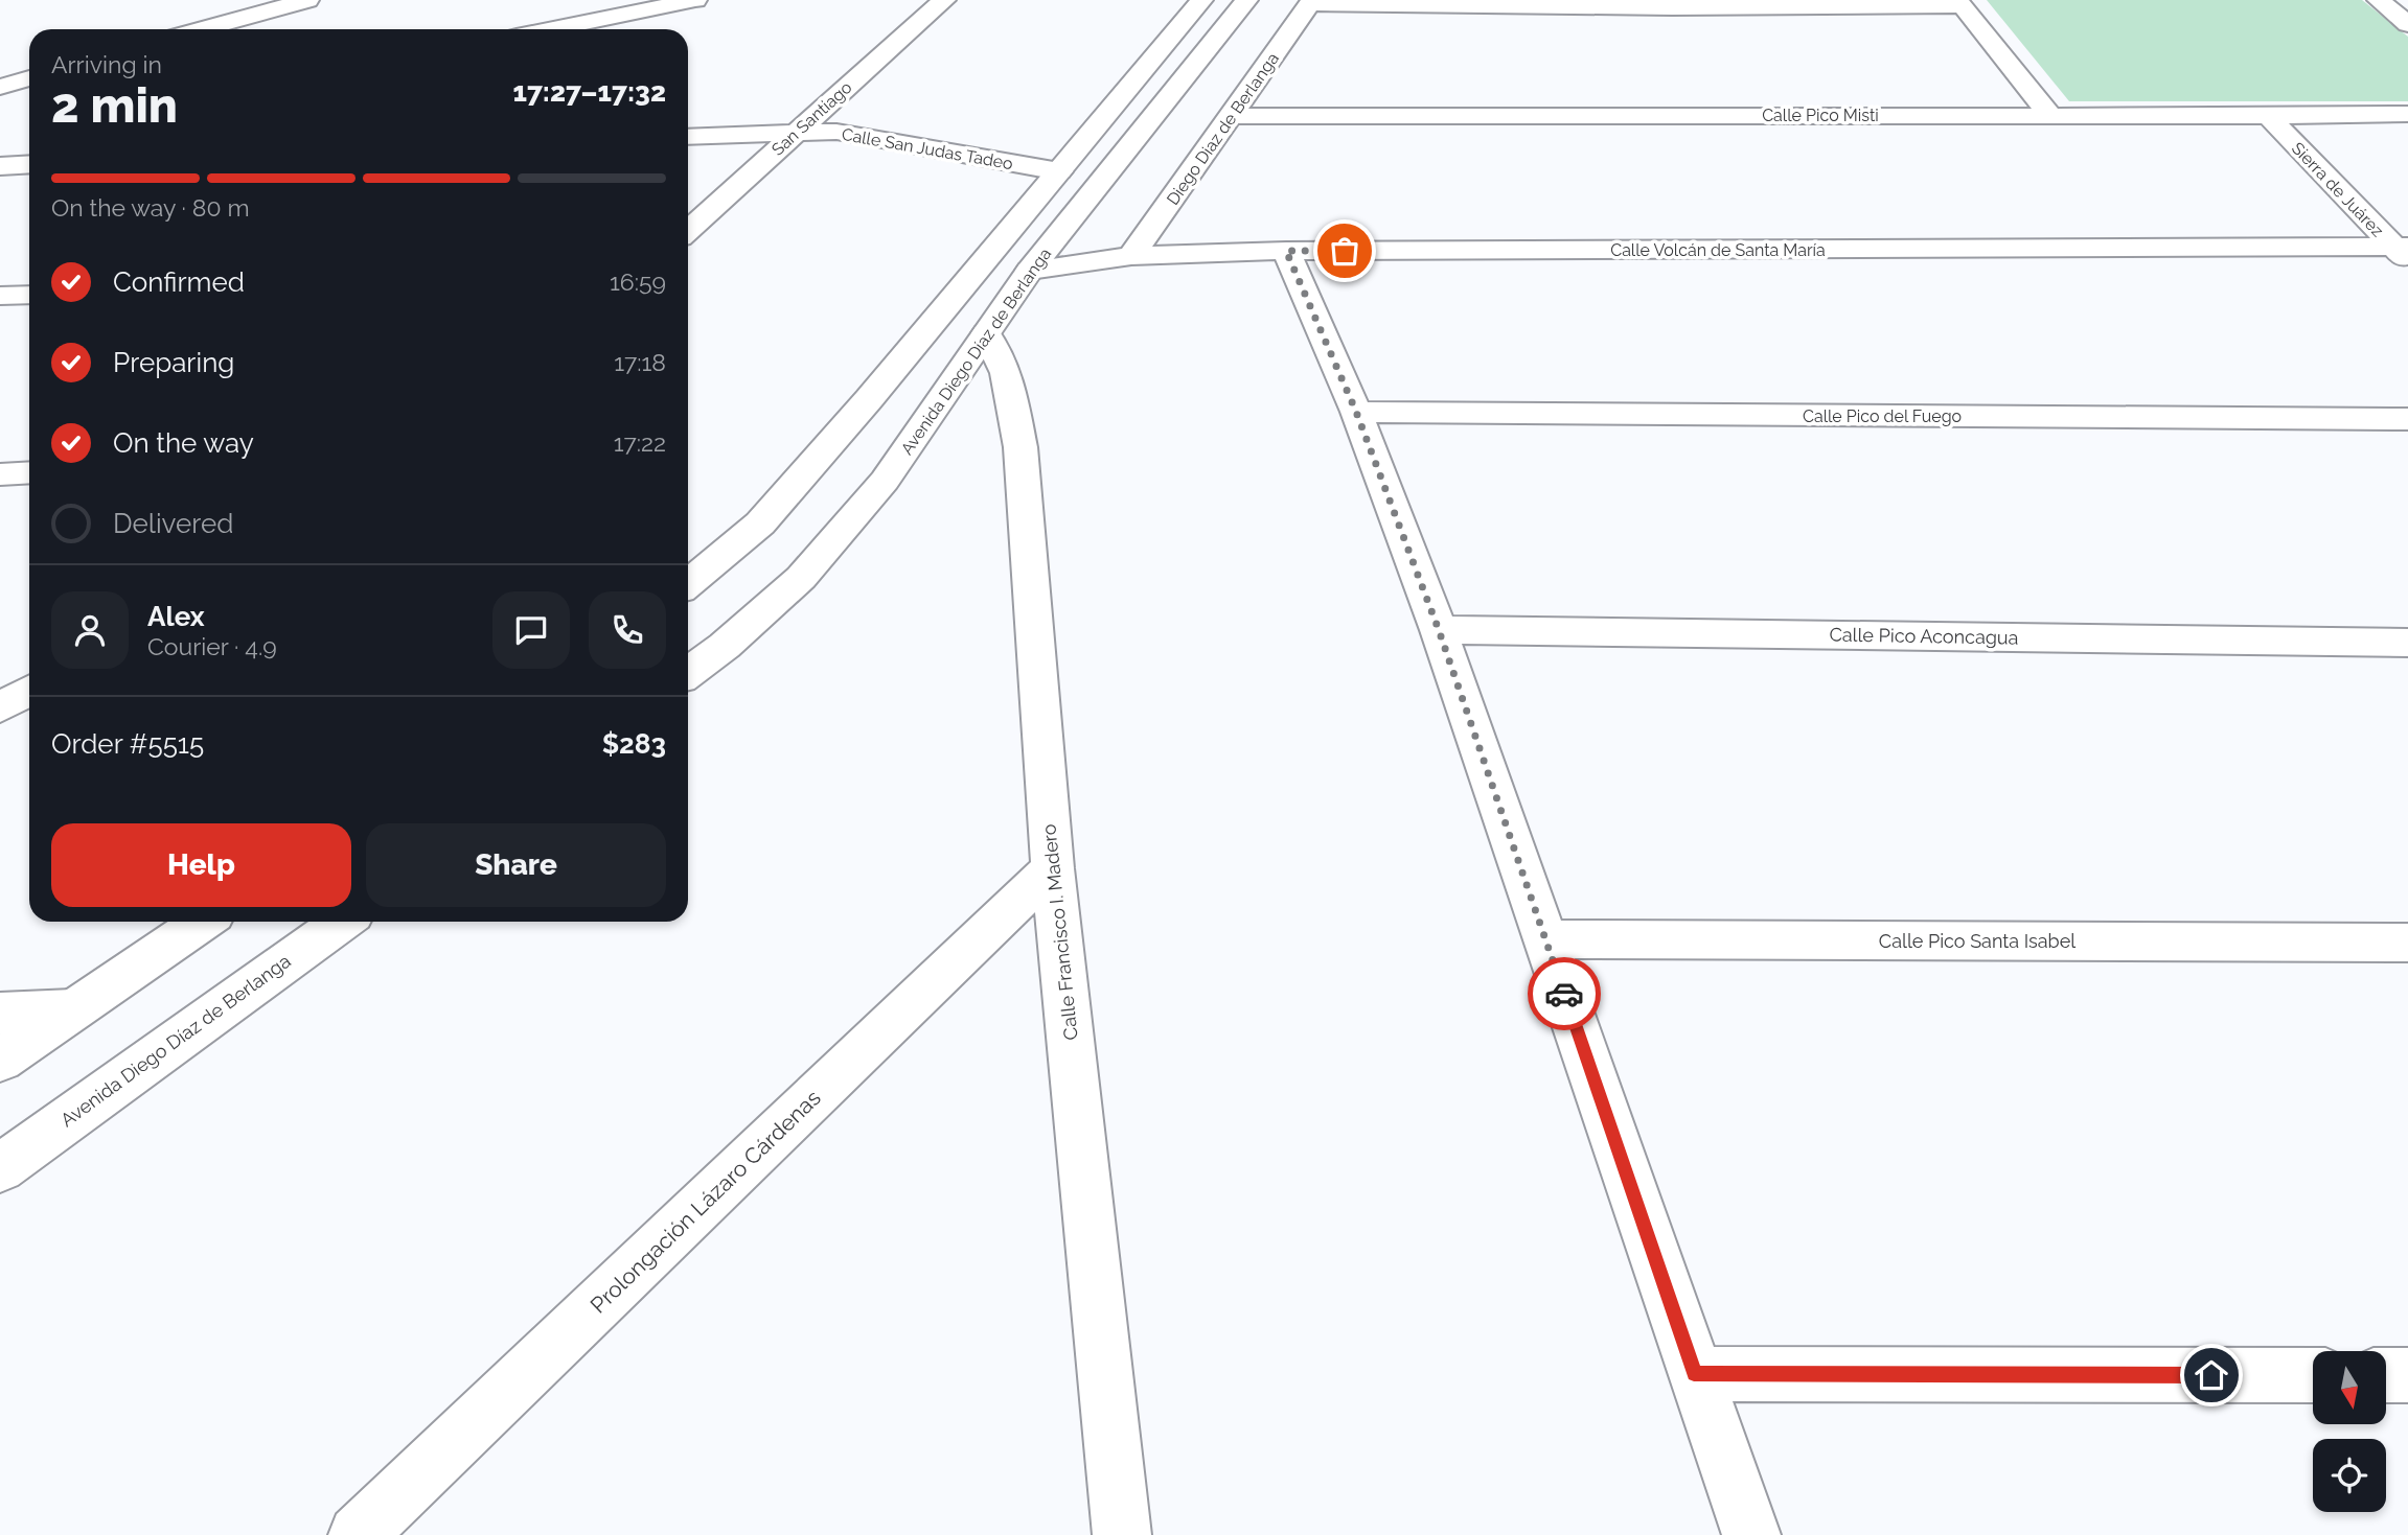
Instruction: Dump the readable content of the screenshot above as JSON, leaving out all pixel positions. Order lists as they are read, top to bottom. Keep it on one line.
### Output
{"streets":{"street":["Calle Pico Misti","San Santiago","Diego Diaz de Berlanga","Calle San Judas Tadeo","Sierra de Juárez","Calle Volcán de Santa María","Avenida Diego Díaz de Berlanga","Calle Pico del Fuego","Calle Pico Aconcagua","Calle Francisco I. Madero","Calle Pico Santa Isabel","Prolongación Lázaro Cárdenas"]},"crossings":[["Calle Pico Misti","Diego Diaz de Berlanga"],["Calle Pico Misti","Sierra de Juárez"],["San Santiago","Calle San Judas Tadeo"],["Diego Diaz de Berlanga","Calle Volcán de Santa María"],["Sierra de Juárez","Calle Volcán de Santa María"],["Calle Volcán de Santa María","Avenida Diego Díaz de Berlanga"],["Avenida Diego Díaz de Berlanga","Calle Francisco I. Madero"],["Calle Francisco I. Madero","Prolongación Lázaro Cárdenas"]],"north":"bottom","page":{"heading":["2 min","Arriving in","17:27–17:32"],"panel":["Alex","Courier · 4.9","Order #5515","$283"],"bar":"On the way · 80 m","list":[["Confirmed","16:59"],["Preparing","17:18"],["On the way","17:22"],"Delivered"],"buttons":["Help","Share"]}}
